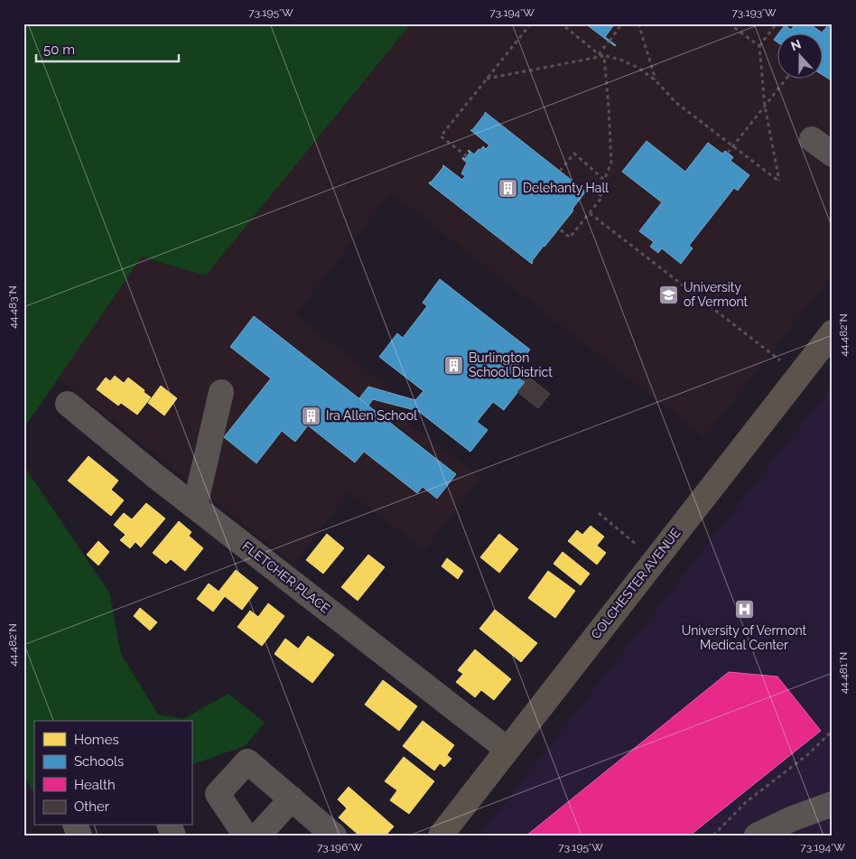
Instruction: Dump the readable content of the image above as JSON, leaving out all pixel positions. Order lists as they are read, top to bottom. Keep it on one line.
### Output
{"streets":{"main road":["COLCHESTER AVENUE"],"street":["FLETCHER PLACE"]},"crossings":[["FLETCHER PLACE","COLCHESTER AVENUE"]],"places":{"building":["Delehanty Hall","Burlington School District","Ira Allen School"],"school or university":["University of Vermont"],"hospital":["University of Vermont Medical Center"]},"legend":["Homes","Schools","Health","Other"],"scale_bar":"50 m","north":"top","coordinates":["73.195°W","73.194°W","73.193°W","44.483°N","44.482°N","44.481°N","73.196°W"]}
